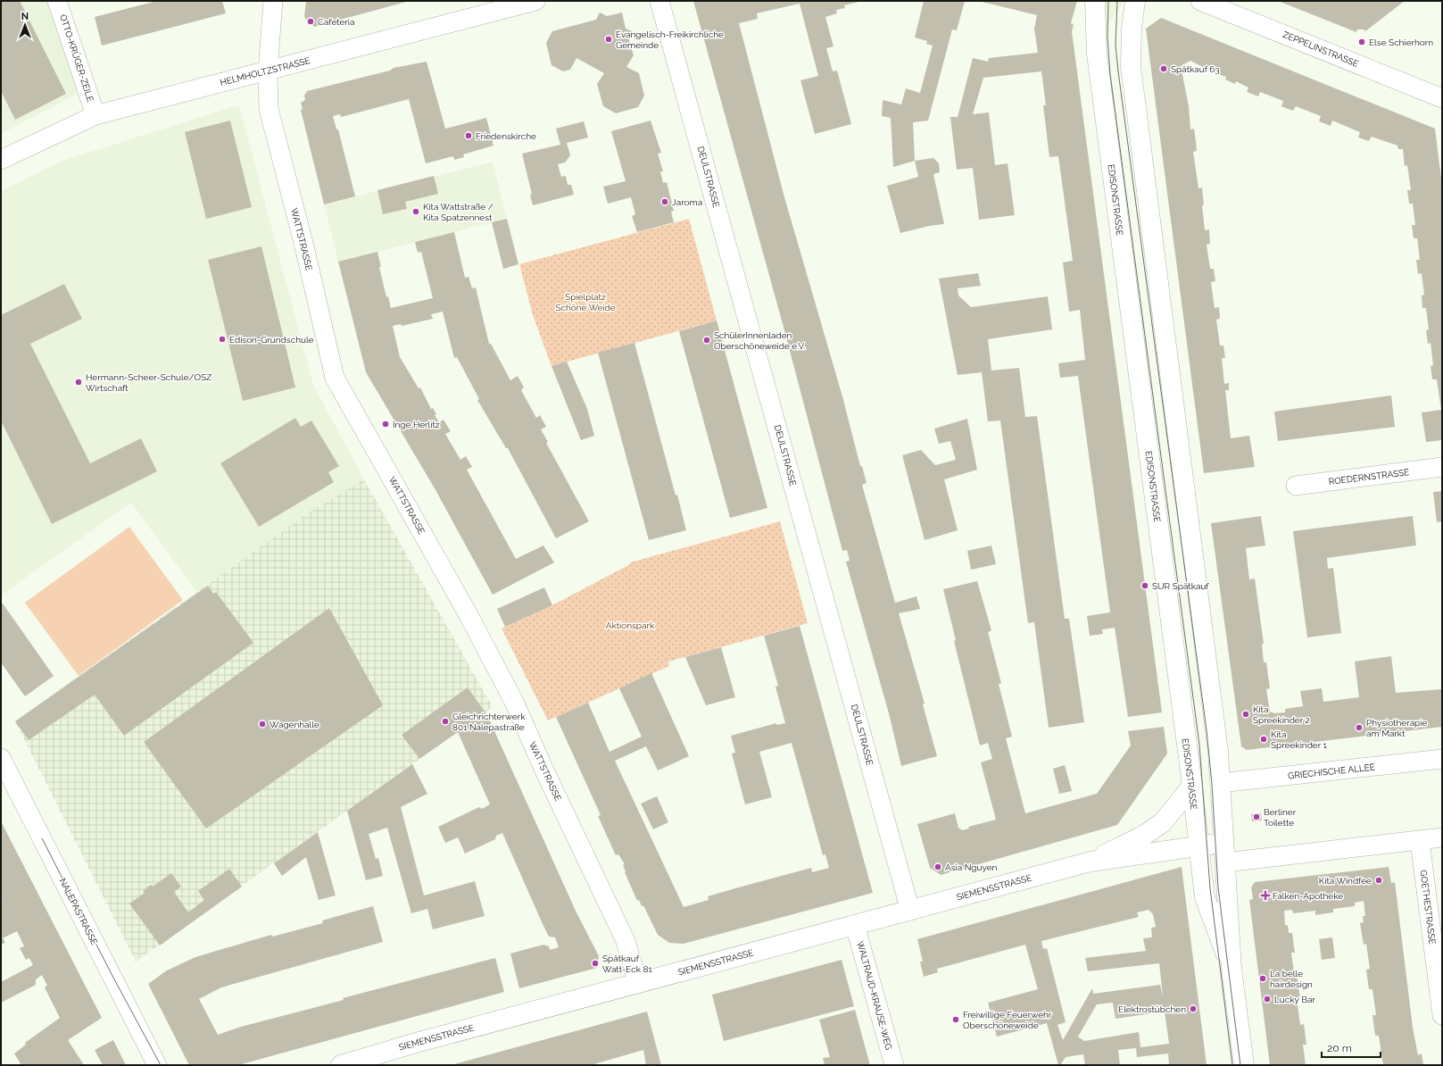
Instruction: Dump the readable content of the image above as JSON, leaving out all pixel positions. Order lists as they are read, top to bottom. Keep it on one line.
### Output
{"streets":{"main road":["EDISONSTRASSE","SIEMENSSTRASSE"],"street":["ZEPPELINSTRASSE","OTTO-KRÜGER-ZEILE","HELMHOLTZSTRASSE","DEULSTRASSE","WATTSTRASSE","ROEDERNSTRASSE","GRIECHISCHE ALLEE","GOETHESTRASSE","NALEPASTRASSE","WALTRAUD-KRAUSE-WEG"]},"crossings":[["OTTO-KRÜGER-ZEILE","HELMHOLTZSTRASSE"],["HELMHOLTZSTRASSE","WATTSTRASSE"],["DEULSTRASSE","SIEMENSSTRASSE"],["EDISONSTRASSE","GRIECHISCHE ALLEE"],["EDISONSTRASSE","SIEMENSSTRASSE"],["WATTSTRASSE","SIEMENSSTRASSE"],["SIEMENSSTRASSE","WALTRAUD-KRAUSE-WEG"]],"parks":["Spielplatz Schöne Weide","Aktionspark"],"places":{"other":["Cafeteria","Evangelisch-Freikirchliche Gemeinde","Else Schierhorn","Spätkauf 63","Friedenskirche","Jaroma","Kita Wattstraße / Kita Spatzennest","Edison-Grundschule","SchülerInnenladen Oberschöneweide e.V.","Hermann-Scheer-Schule/OSZ Wirtschaft","Inge Herlitz","SUR Spätkauf","Kita Spreekinder 2","Gleichrichterwerk 801 Nalepastraße","Wagenhalle","Physiotherapie am Markt","Kita Spreekinder 1","Berliner Toilette","Asia Nguyen","Kita Windfee","Spätkauf Watt-Eck 81","La belle hairdesign","Lucky Bar","Elektrostübchen","Freiwillige Feuerwehr Oberschöneweide"],"health":["Falken-Apotheke"]},"scale_bar":"20 m","north":"top"}
